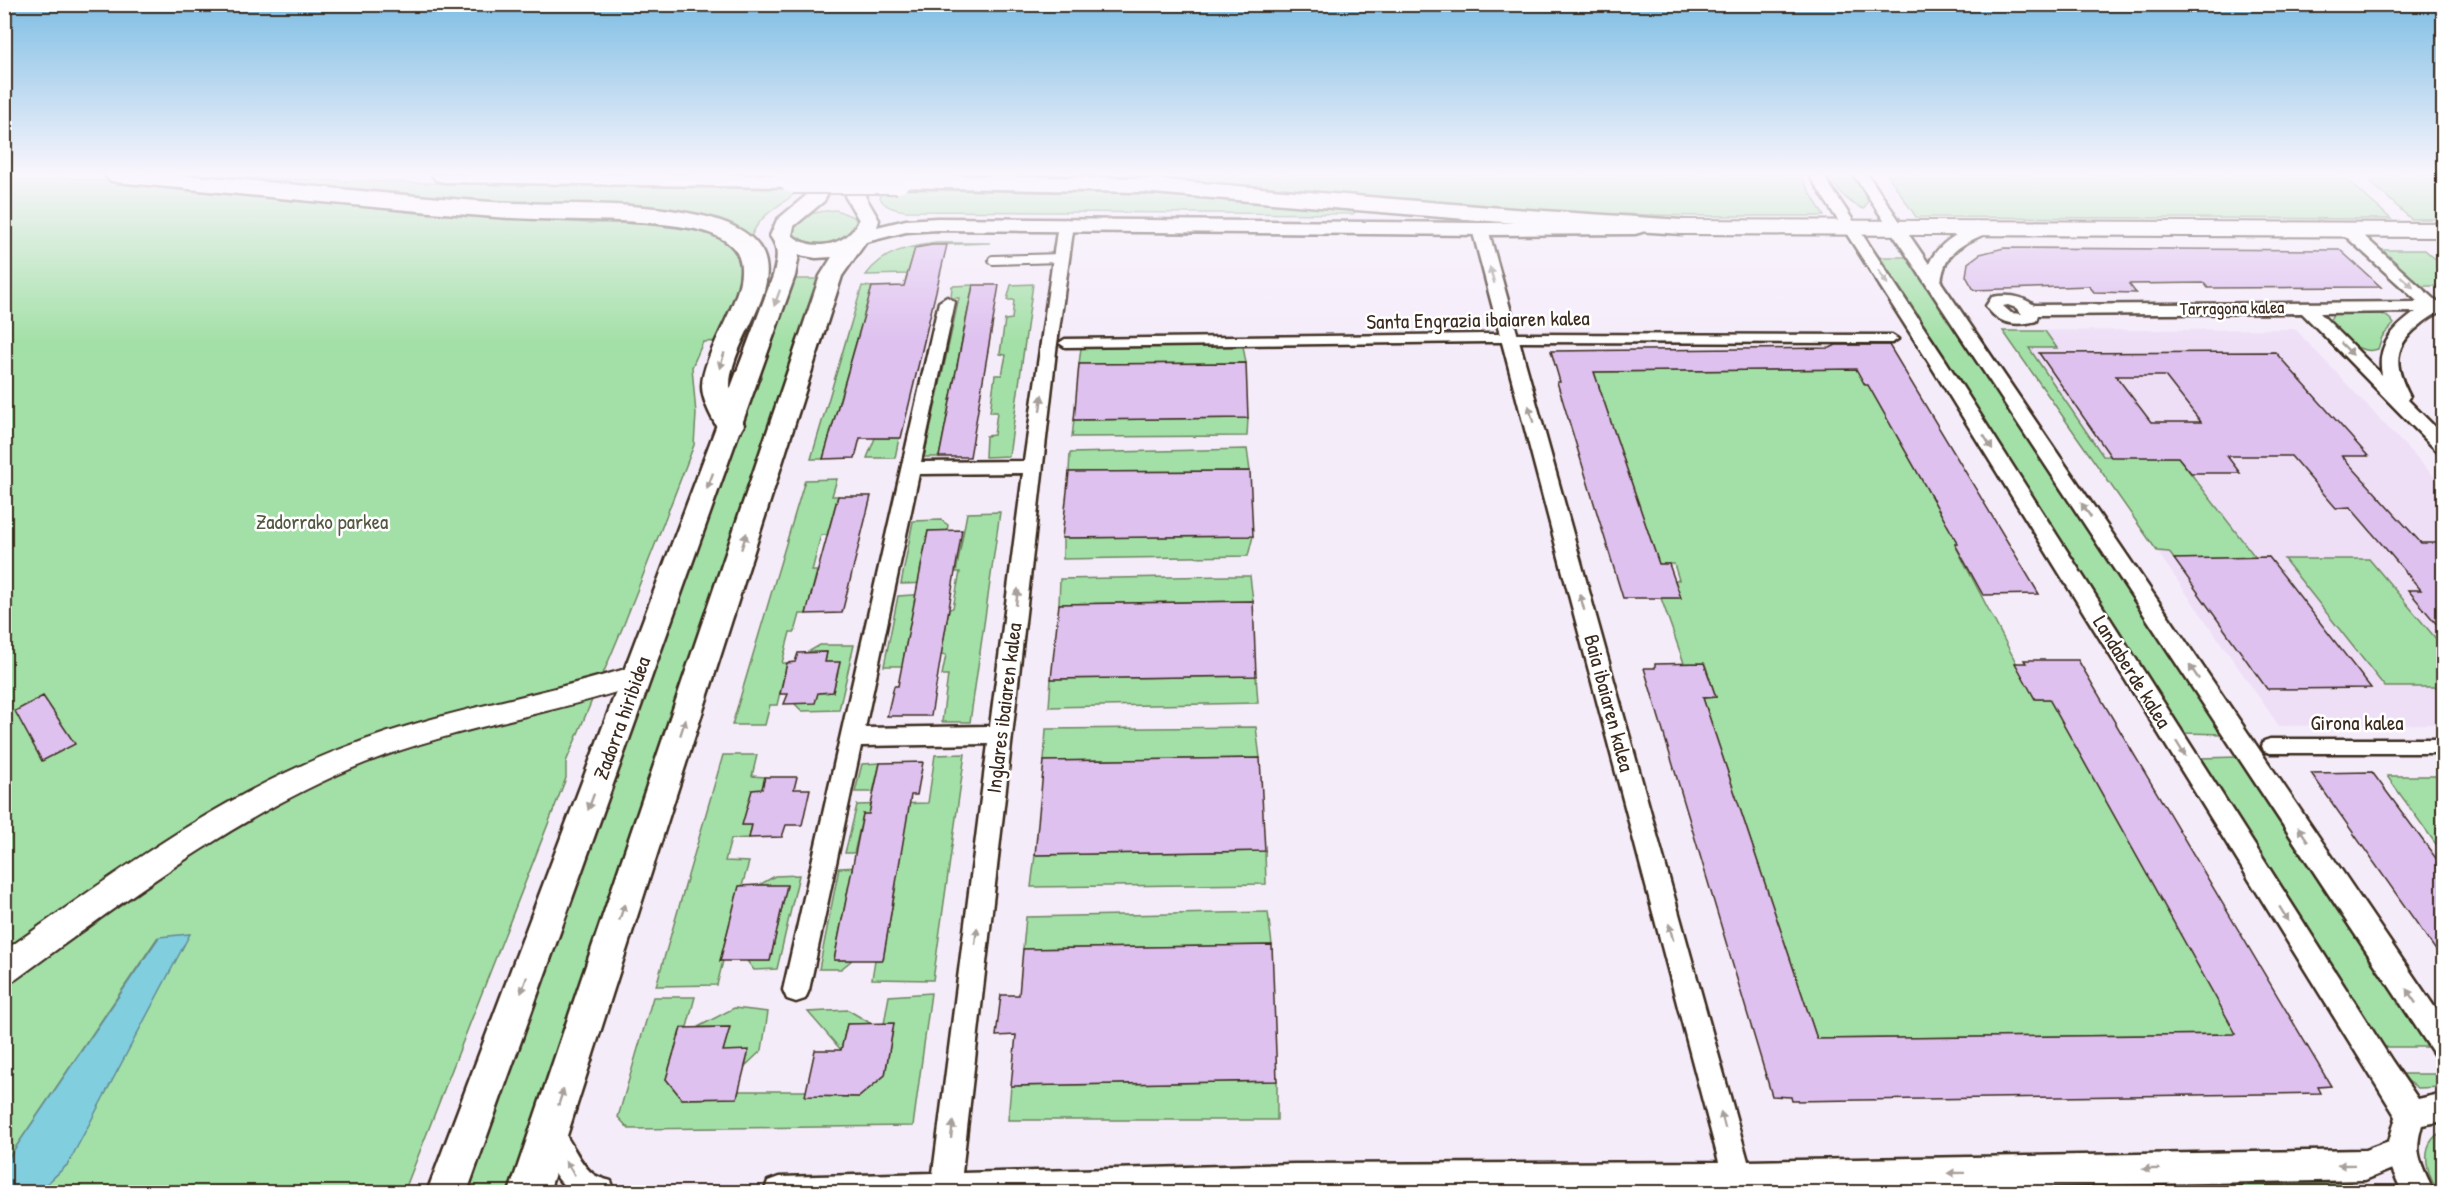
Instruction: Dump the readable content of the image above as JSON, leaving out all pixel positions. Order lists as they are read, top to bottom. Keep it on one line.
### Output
{"streets":{"main road":["Zadorra hiribidea"],"street":["Tarragona kalea","Santa Engrazia ibaiaren kalea","Landaberde kalea","Baia ibaiaren kalea","Inglares ibaiaren kalea","Girona kalea"]},"crossings":[["Santa Engrazia ibaiaren kalea","Baia ibaiaren kalea"]],"one_way":["Baia ibaiaren kalea"],"parks":["Zadorrako parkea"]}
